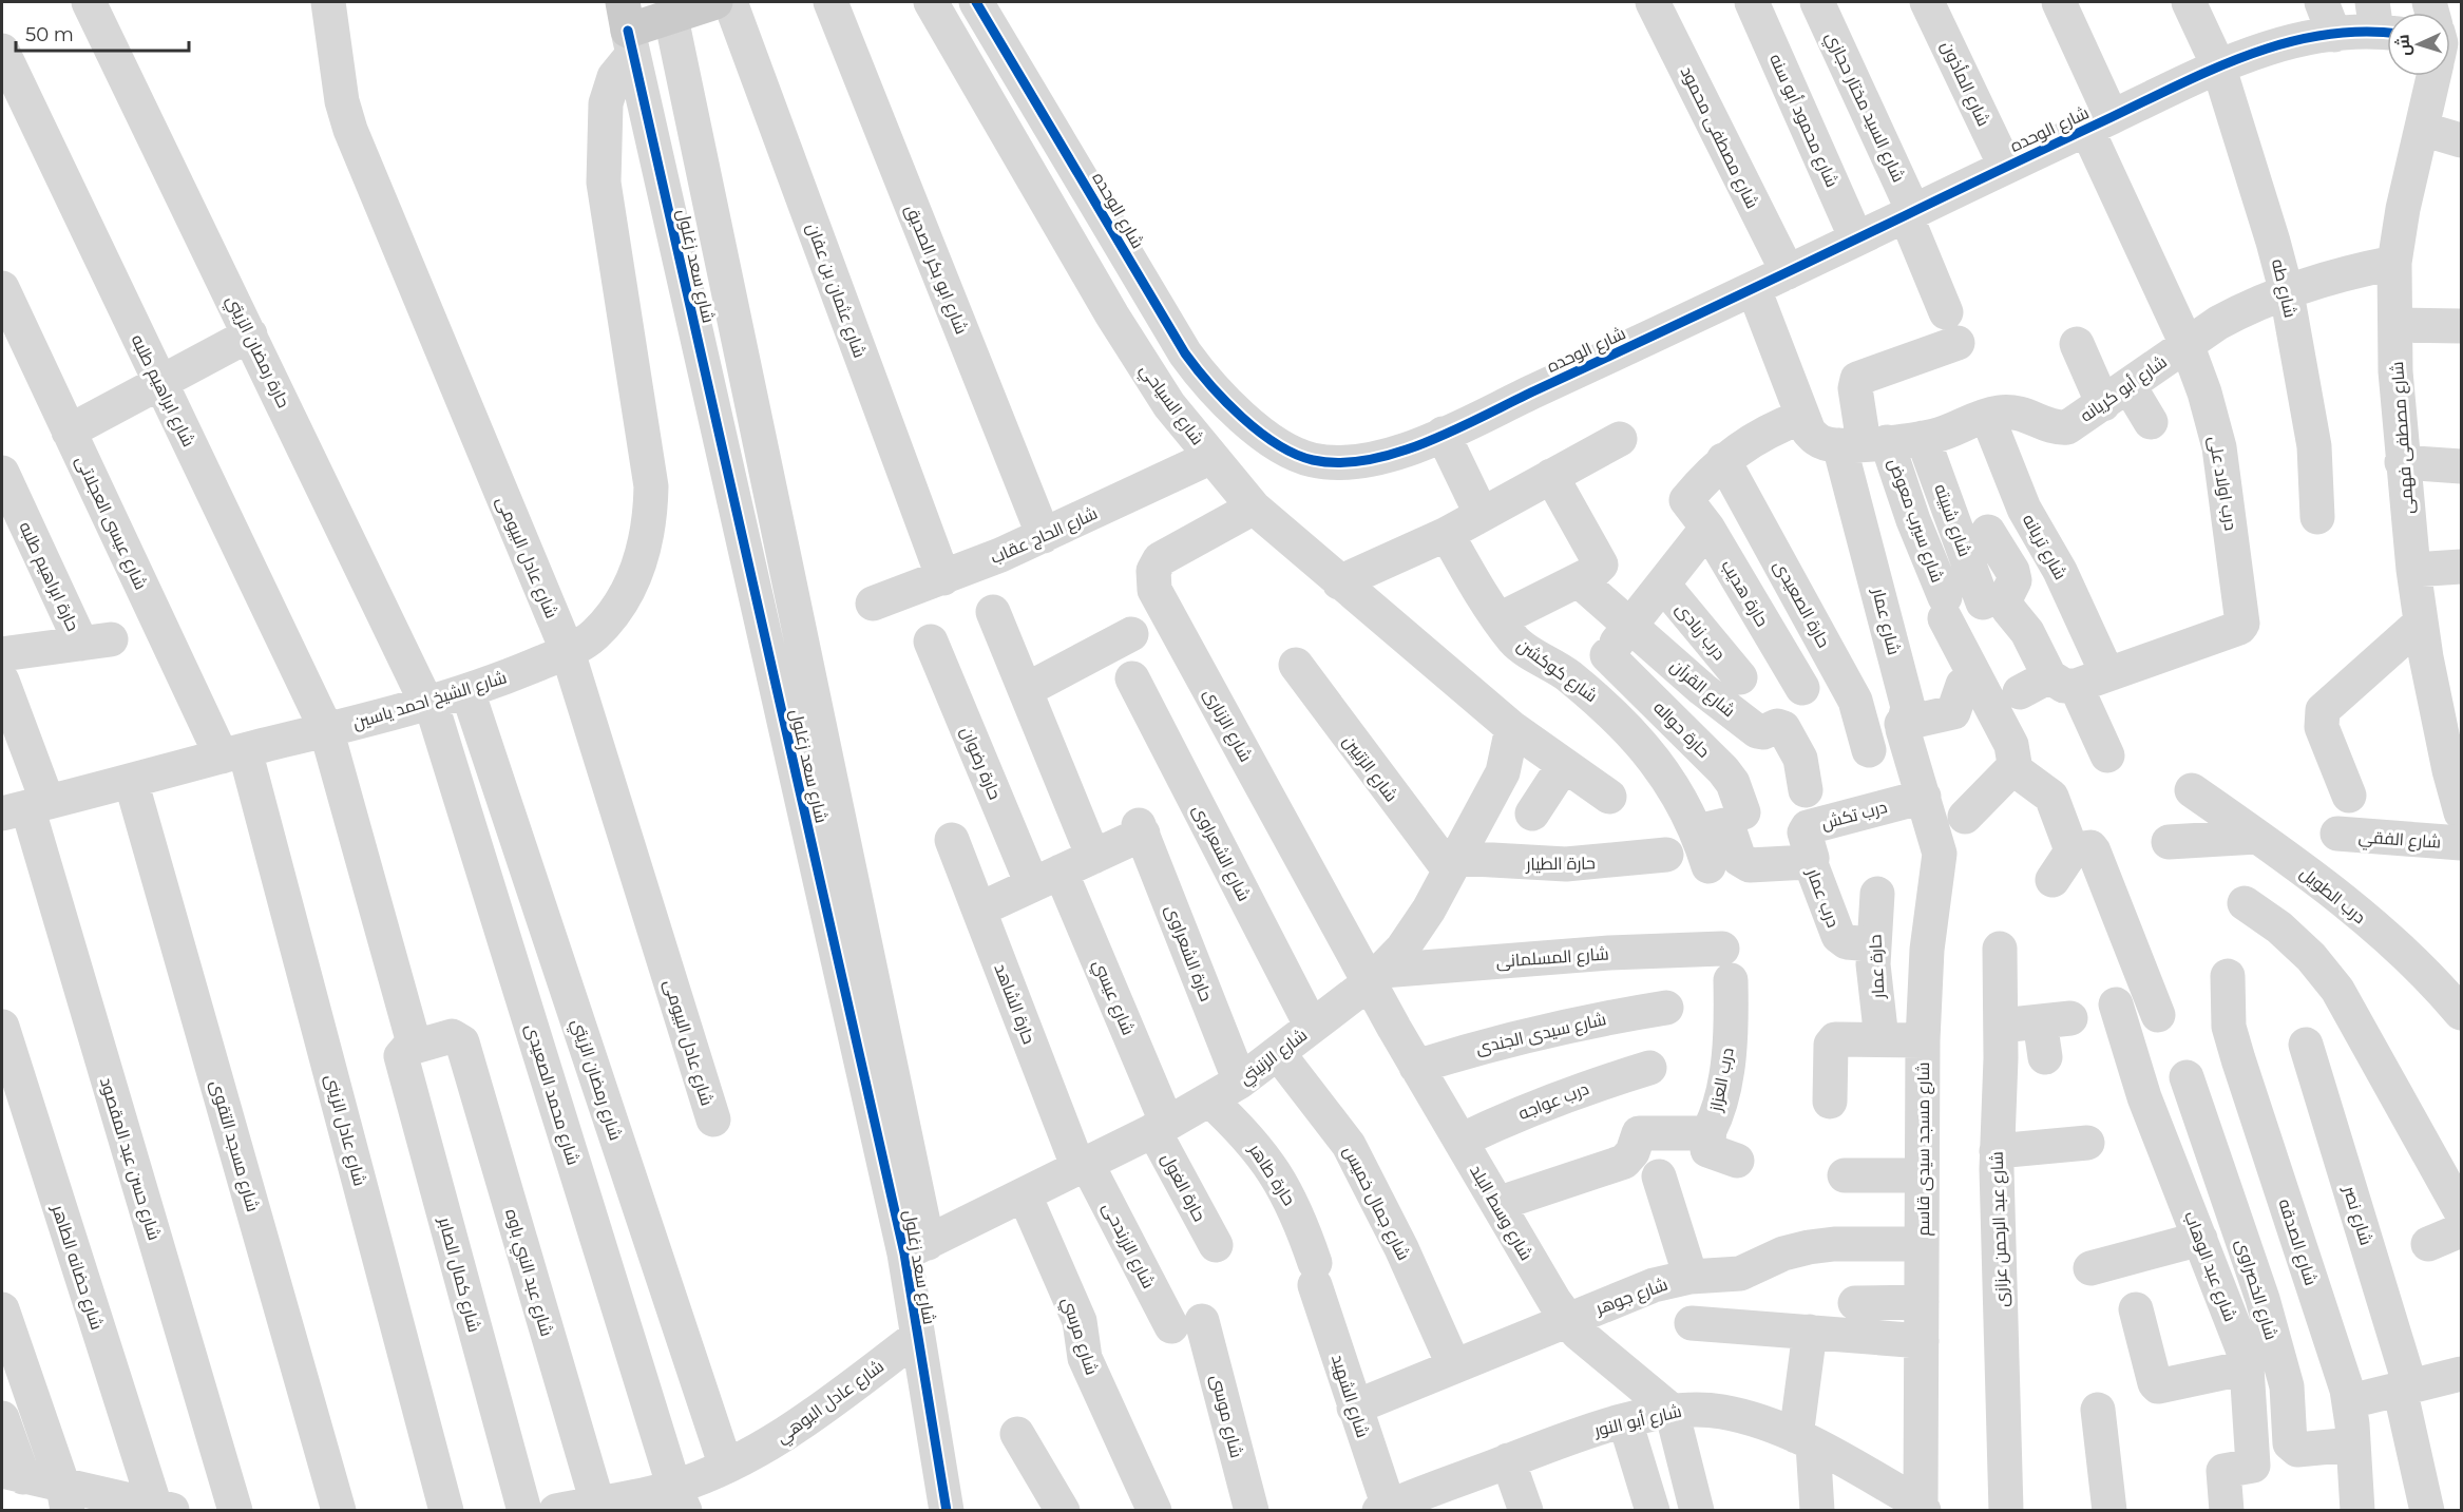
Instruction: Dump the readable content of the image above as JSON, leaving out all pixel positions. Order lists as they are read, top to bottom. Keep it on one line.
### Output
{"streets":{"street":["شارع المأذون","شارع السيد مختار حجازي","شارع محمود أبو سنه","شارع الوحده","شارع مصطفى محمود","شارع سعد زغلول","شارع ابو بكر الصديق","شارع طه","شارع عثمان بن عفان","حارة رمضان الزيتي","شارع أبو كريانه","شارع ابراهيم طلبه","شارع السياحي","شارع مصطفى فهمى","درب اولاد على","شارع سيرب معوض","شارع شبيته","شارع عيسى العجلاتى","شارع الحاج عقاب","شارع تريانه","شارع عادل البيومى","حارة ابراهيم طلبه","حارة هديب","حارة الصعيدى","شارع عمار","درب زبادى","شارع كوكشن","شارع القرآن","شارع الشيخ احمد ياسين","شارع الزنارى","حارة حواله","حارة رضوان","شارع الزتيين","درب تكش","شارع الفقي","شارع الشعراوى","حارة الطيار","درب الطويل","درب عمار","حارة الشعراوى","شارع المسلمانى","حارة عمار","شارع عيسي","حارة الشاهد","شارع سيدى الجندى","شارع الزنيتي","شارع رمضان الزيتي","درب العزاز","شارع محمد الصعيدى","درب عواجه","شارع عادل الزينى","شارع مسجد التقوى","شارع مسجد سيدى قاسم","شارع حسن عبد المقصود","حارة طاهر","حارة الغول","شارع جمال خميس","شارع وسط البلد","شارع نصر","شارع عبد الرحمن عزازى","شارع الصدقه","شارع الزرندحى","شارع عبد الوهاب","شارع حضانه الطاهر","شارع عبد النبي باوه","شارع كمال الصابر","شارع الخصراوى","شارع جوهر","شارع مرسي","شارع الشهيد","شارع عادل البوهي","شارع موسى","شارع أبو النور"]},"crossings":[["شارع المأذون","شارع الوحده"],["شارع السيد مختار حجازي","شارع الوحده"],["شارع السيد مختار حجازي","شارع أبو كريانه"],["شارع السيد مختار حجازي","شارع سيرب معوض"],["شارع السيد مختار حجازي","شارع عمار"],["شارع محمود أبو سنه","شارع الوحده"],["شارع الوحده","شارع مصطفى محمود"],["شارع الوحده","شارع طه"],["شارع الوحده","شارع أبو كريانه"],["شارع الوحده","درب اولاد على"],["شارع سعد زغلول","شارع الشيخ احمد ياسين"],["شارع سعد زغلول","شارع الزنيتي"],["شارع سعد زغلول","شارع عادل البوهي"],["شارع ابو بكر الصديق","شارع الحاج عقاب"],["شارع طه","شارع أبو كريانه"],["شارع عثمان بن عفان","شارع الحاج عقاب"],["حارة رمضان الزيتي","شارع الشيخ احمد ياسين"],["حارة رمضان الزيتي","شارع محمد الصعيدى"],["شارع أبو كريانه","شارع مصطفى فهمى"],["شارع أبو كريانه","درب اولاد على"],["شارع أبو كريانه","شارع سيرب معوض"],["شارع أبو كريانه","شارع شبيته"],["شارع أبو كريانه","شارع تريانه"],["شارع أبو كريانه","شارع عمار"],["شارع ابراهيم طلبه","شارع الشيخ احمد ياسين"],["شارع السياحي","شارع الحاج عقاب"],["شارع السياحي","شارع الزنارى"],["شارع السياحي","شارع الزنيتي"],["درب اولاد على","شارع تريانه"],["شارع سيرب معوض","شارع عمار"],["شارع عيسى العجلاتى","شارع الشيخ احمد ياسين"],["شارع عيسى العجلاتى","شارع عادل الزينى"],["شارع عادل البيومى","شارع الشيخ احمد ياسين"],["حارة هديب","حارة الصعيدى"],["شارع عمار","درب تكش"],["شارع عمار","شارع مسجد سيدى قاسم"],["شارع الشيخ احمد ياسين","شارع رمضان الزيتي"],["شارع الشيخ احمد ياسين","شارع محمد الصعيدى"],["شارع الشيخ احمد ياسين","شارع عادل الزينى"],["شارع الشيخ احمد ياسين","شارع مسجد التقوى"],["شارع الشيخ احمد ياسين","شارع حسن عبد المقصود"],["شارع الزنارى","شارع المسلمانى"],["شارع الزنارى","شارع الزنيتي"],["شارع الزنارى","شارع وسط البلد"],["حارة رضوان","شارع عيسي"],["شارع الزتيين","حارة الطيار"],["شارع الزتيين","شارع الزنيتي"],["درب تكش","درب عمار"],["درب تكش","شارع مسجد سيدى قاسم"],["شارع الشعراوى","شارع الزنيتي"],["حارة الطيار","شارع الزنيتي"],["درب عمار","حارة عمار"],["حارة الشعراوى","شارع الزنيتي"],["شارع المسلمانى","شارع الزنيتي"],["شارع المسلمانى","درب العزاز"],["شارع المسلمانى","شارع وسط البلد"],["شارع عيسي","شارع الزنيتي"],["شارع عيسي","حارة الغول"],["حارة الشاهد","شارع الزنيتي"],["حارة الشاهد","شارع الزرندحى"],["شارع سيدى الجندى","شارع وسط البلد"],["شارع الزنيتي","حارة طاهر"],["شارع الزنيتي","حارة الغول"],["شارع الزنيتي","شارع جمال خميس"],["شارع الزنيتي","شارع وسط البلد"],["شارع الزنيتي","شارع الزرندحى"],["شارع الزنيتي","شارع مرسي"],["شارع رمضان الزيتي","شارع عادل البوهي"],["درب العزاز","شارع وسط البلد"],["شارع محمد الصعيدى","شارع عادل البوهي"],["درب عواجه","شارع وسط البلد"],["شارع مسجد سيدى قاسم","شارع جوهر"],["شارع مسجد سيدى قاسم","شارع أبو النور"],["حارة طاهر","شارع الشهيد"],["شارع جمال خميس","شارع جوهر"],["شارع وسط البلد","شارع جوهر"],["شارع وسط البلد","شارع أبو النور"],["شارع الصدقه","شارع الخصراوى"],["شارع الزرندحى","شارع موسى"],["شارع عبد النبي باوه","شارع كمال الصابر"],["شارع عبد النبي باوه","شارع عادل البوهي"],["شارع جوهر","شارع الشهيد"],["شارع الشهيد","شارع أبو النور"]],"scale_bar":"50 m","north":"left"}
